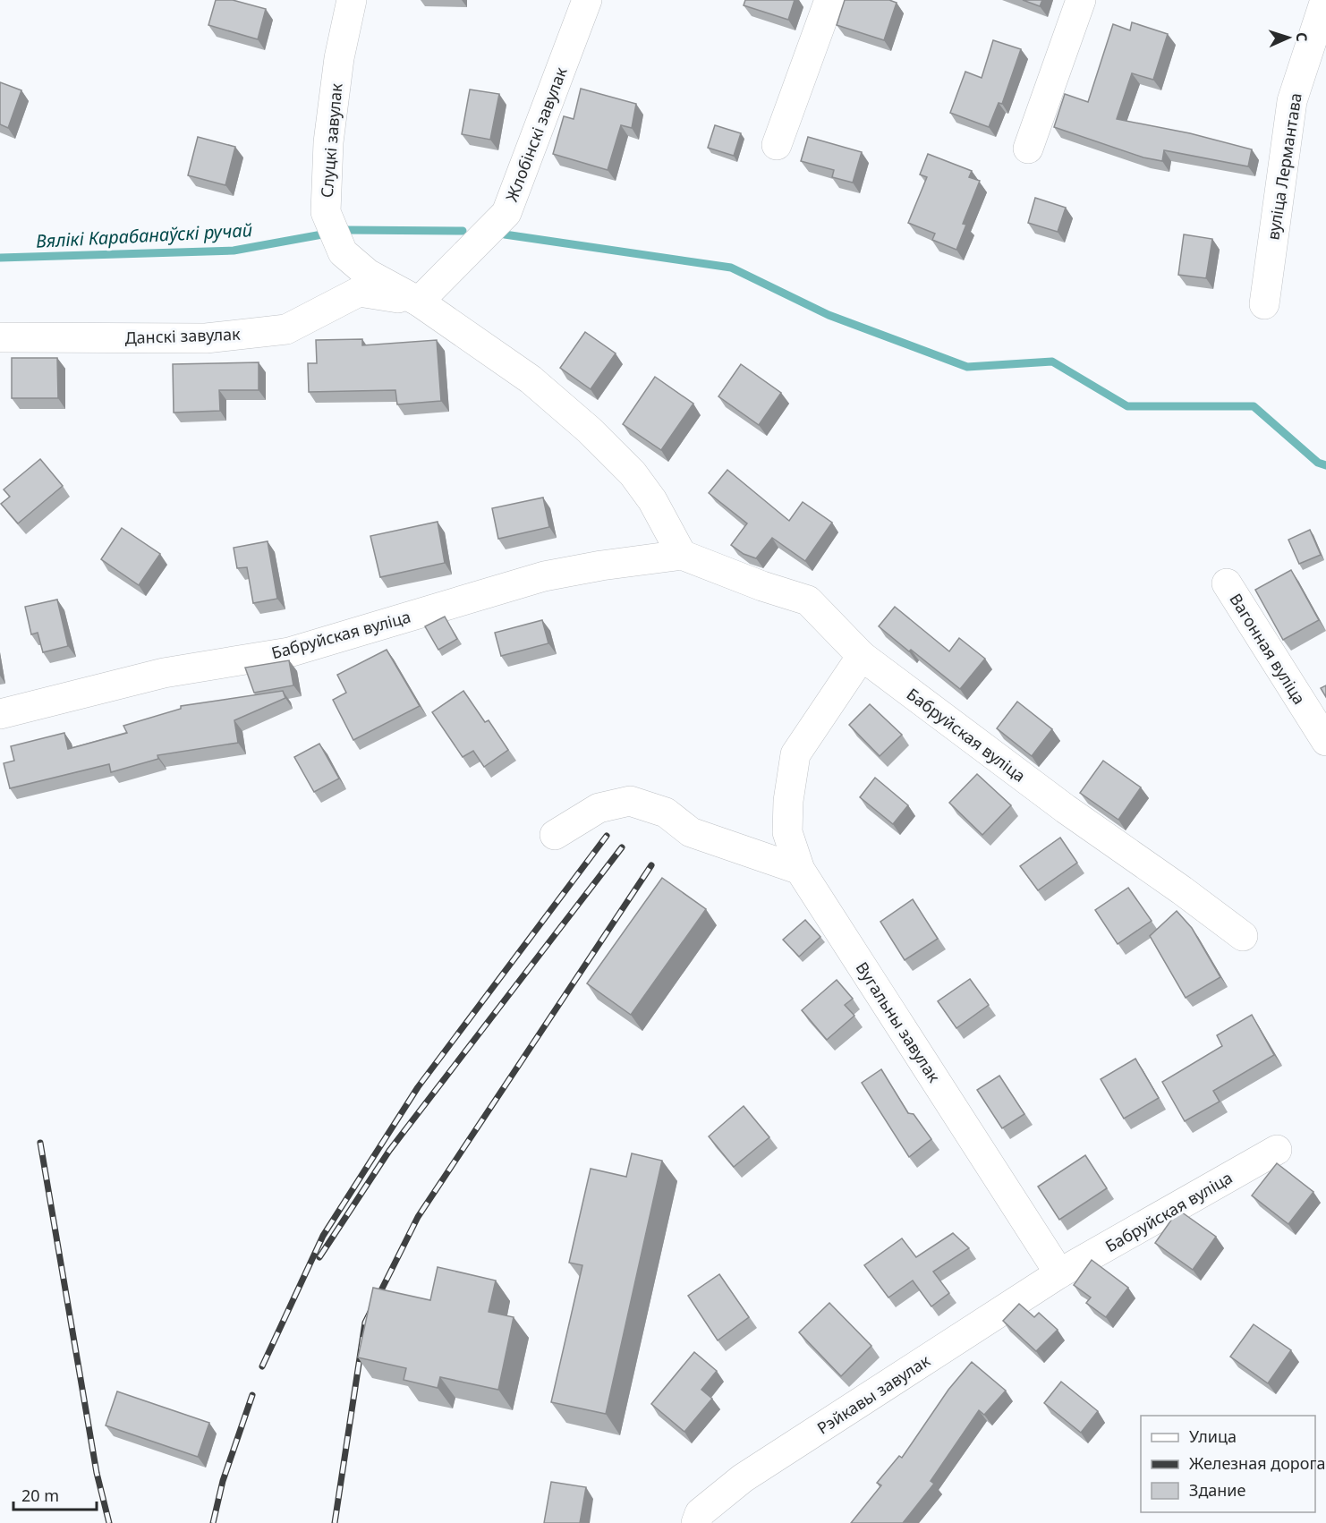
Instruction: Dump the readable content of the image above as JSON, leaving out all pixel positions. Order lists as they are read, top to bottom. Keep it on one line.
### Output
{"streets":{"street":["Жлобінскі завулак","Слуцкі завулак","вуліца Лермантава","Данскі завулак","Бабруйская вуліца","Вагонная вуліца","Вугальны завулак","Рэйкавы завулак"]},"crossings":[["Жлобінскі завулак","Слуцкі завулак"],["Жлобінскі завулак","Данскі завулак"],["Слуцкі завулак","Данскі завулак"],["Бабруйская вуліца","Вугальны завулак"],["Бабруйская вуліца","Рэйкавы завулак"],["Вугальны завулак","Рэйкавы завулак"]],"water":["Вялікі Карабанаўскі ручай"],"legend":["Улица","Железная дорога","Здание"],"scale_bar":"20 m","north":"right"}
